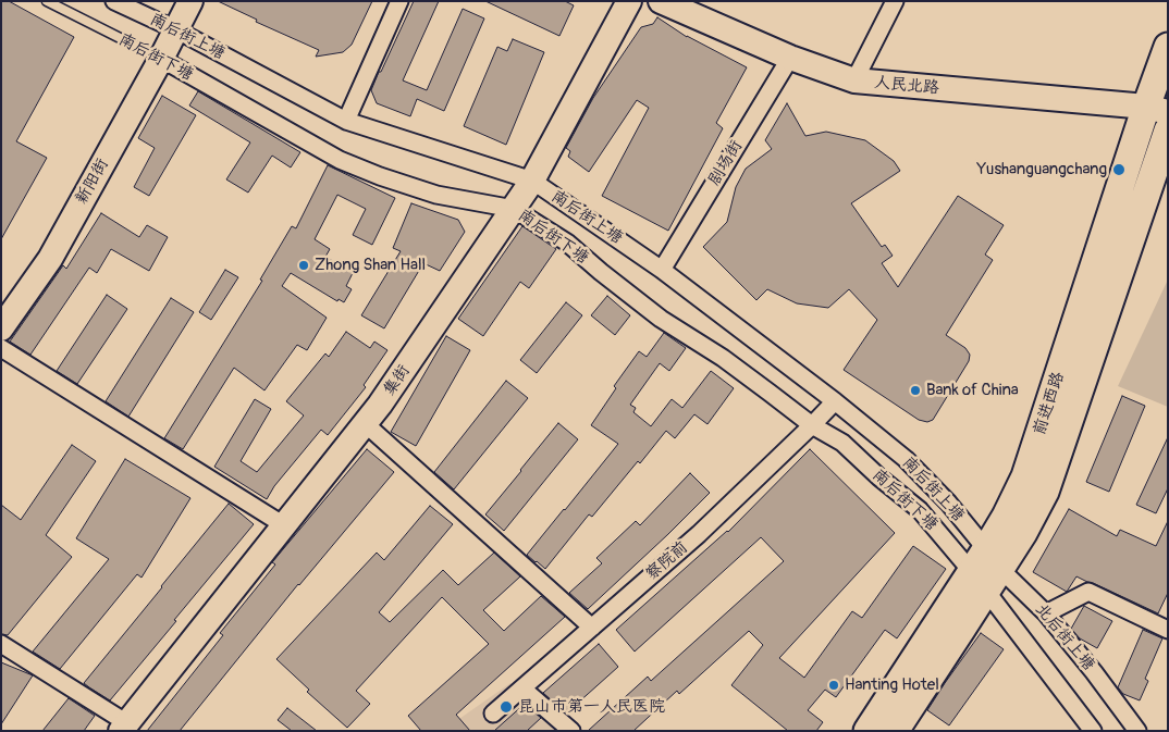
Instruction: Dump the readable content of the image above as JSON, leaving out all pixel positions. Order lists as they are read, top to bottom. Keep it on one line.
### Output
{"streets":{"main road":["前进西路"],"street":["南后街上塘","南后街下塘","人民北路","剧场街","新阳街","集街","察院前","北后街上塘"]},"crossings":[["南后街上塘","剧场街"],["南后街上塘","新阳街"],["南后街上塘","集街"],["南后街上塘","前进西路"],["南后街上塘","察院前"],["南后街上塘","北后街上塘"],["南后街下塘","新阳街"],["南后街下塘","集街"],["南后街下塘","前进西路"],["南后街下塘","察院前"],["人民北路","剧场街"],["人民北路","前进西路"],["前进西路","北后街上塘"]],"places":["Yushanguangchang","Zhong Shan Hall","Bank of China","Hanting Hotel","昆山市第一人民医院"]}
